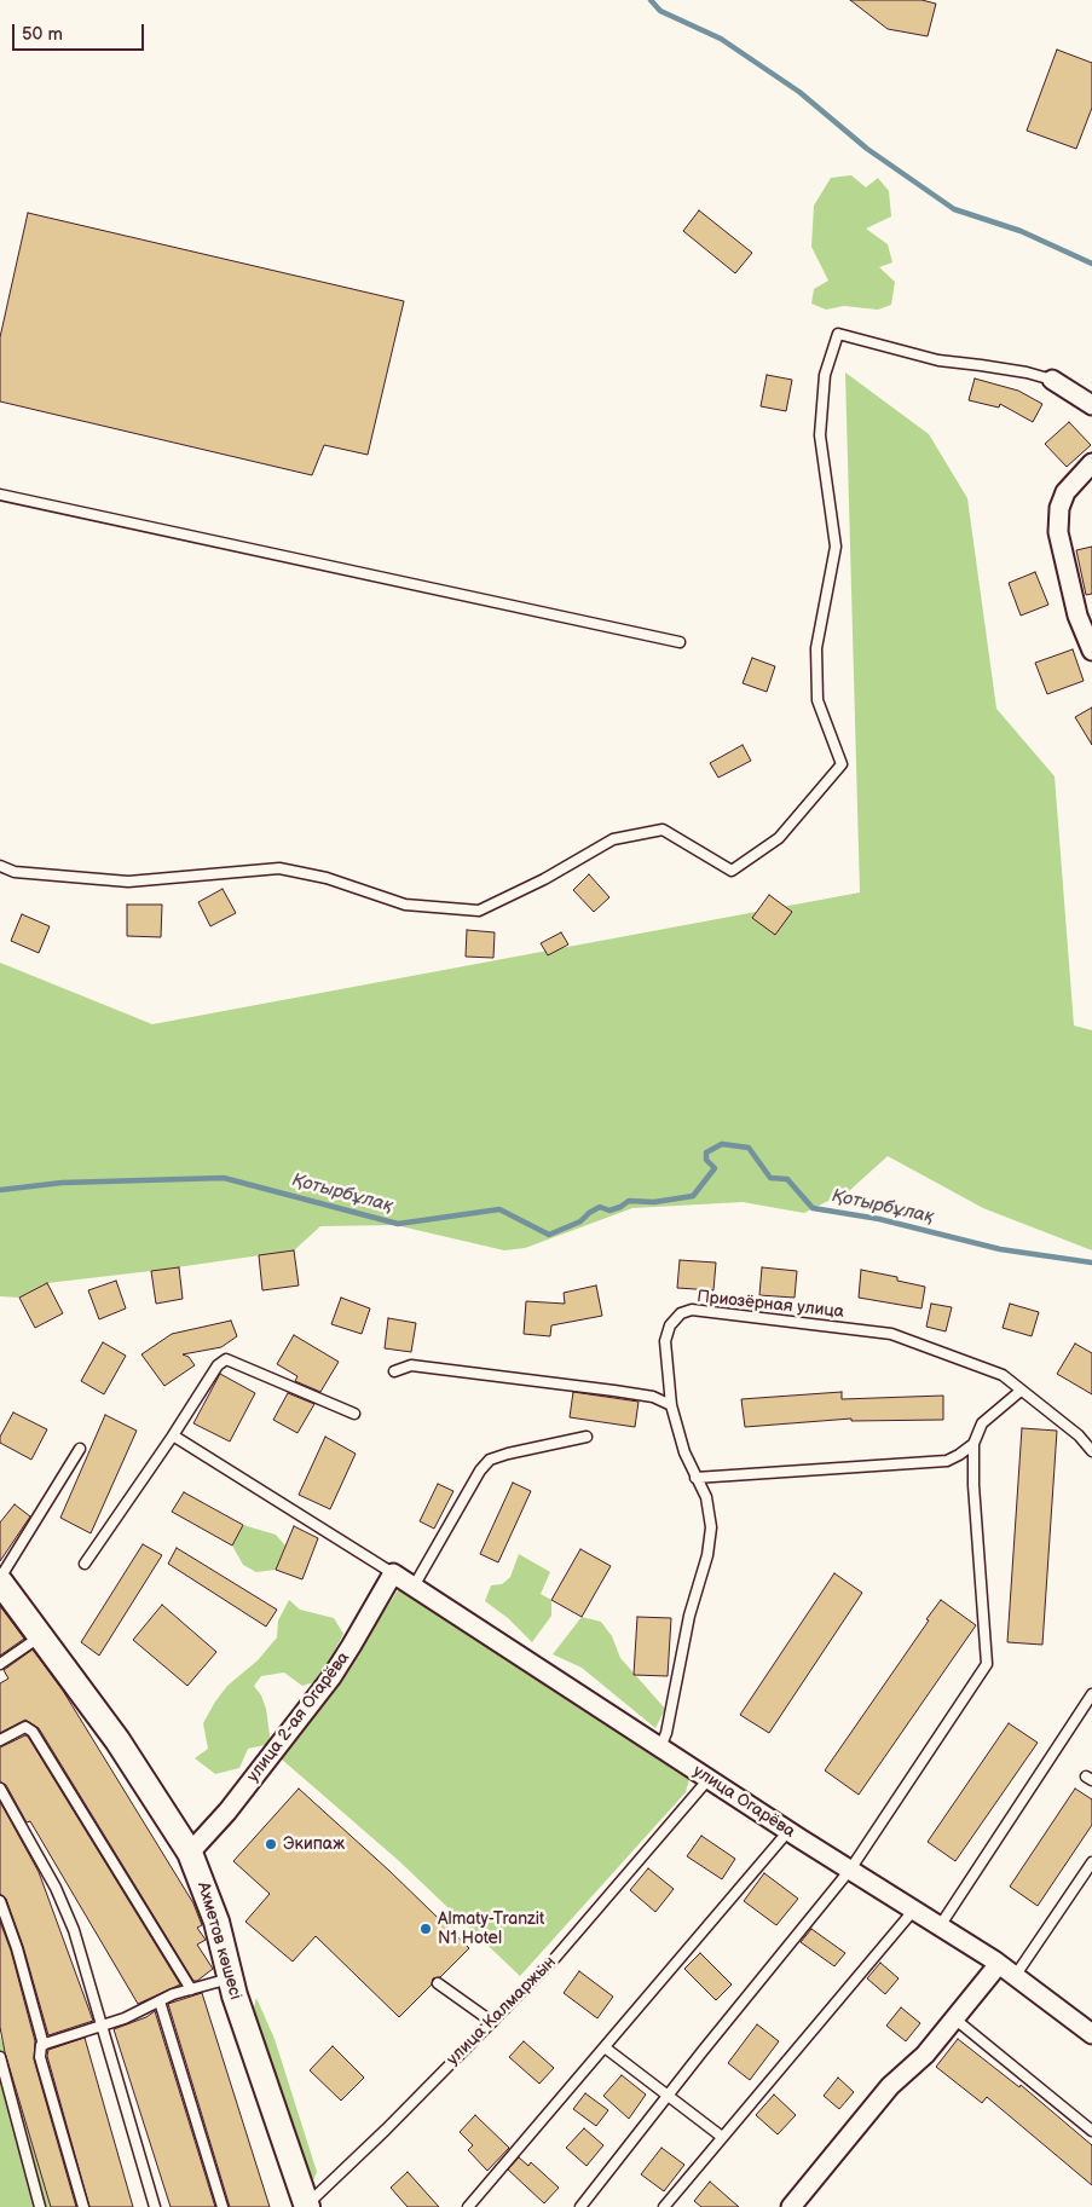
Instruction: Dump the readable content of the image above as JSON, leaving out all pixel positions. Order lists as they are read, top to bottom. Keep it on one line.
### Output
{"streets":{"main road":["Ахметов көшесі"],"street":["улица 2-ая Огарёва","улица Огарёва"],"lane":["Приозёрная улица","улица Калмаржын"]},"crossings":[["Приозёрная улица","улица Огарёва"],["улица 2-ая Огарёва","улица Огарёва"],["улица 2-ая Огарёва","Ахметов көшесі"],["улица Огарёва","улица Калмаржын"],["Ахметов көшесі","улица Калмаржын"]],"water":["Қотырбұлақ"],"places":["Экипаж","Almaty-Tranzit N1 Hotel"],"scale_bar":"50 m"}
